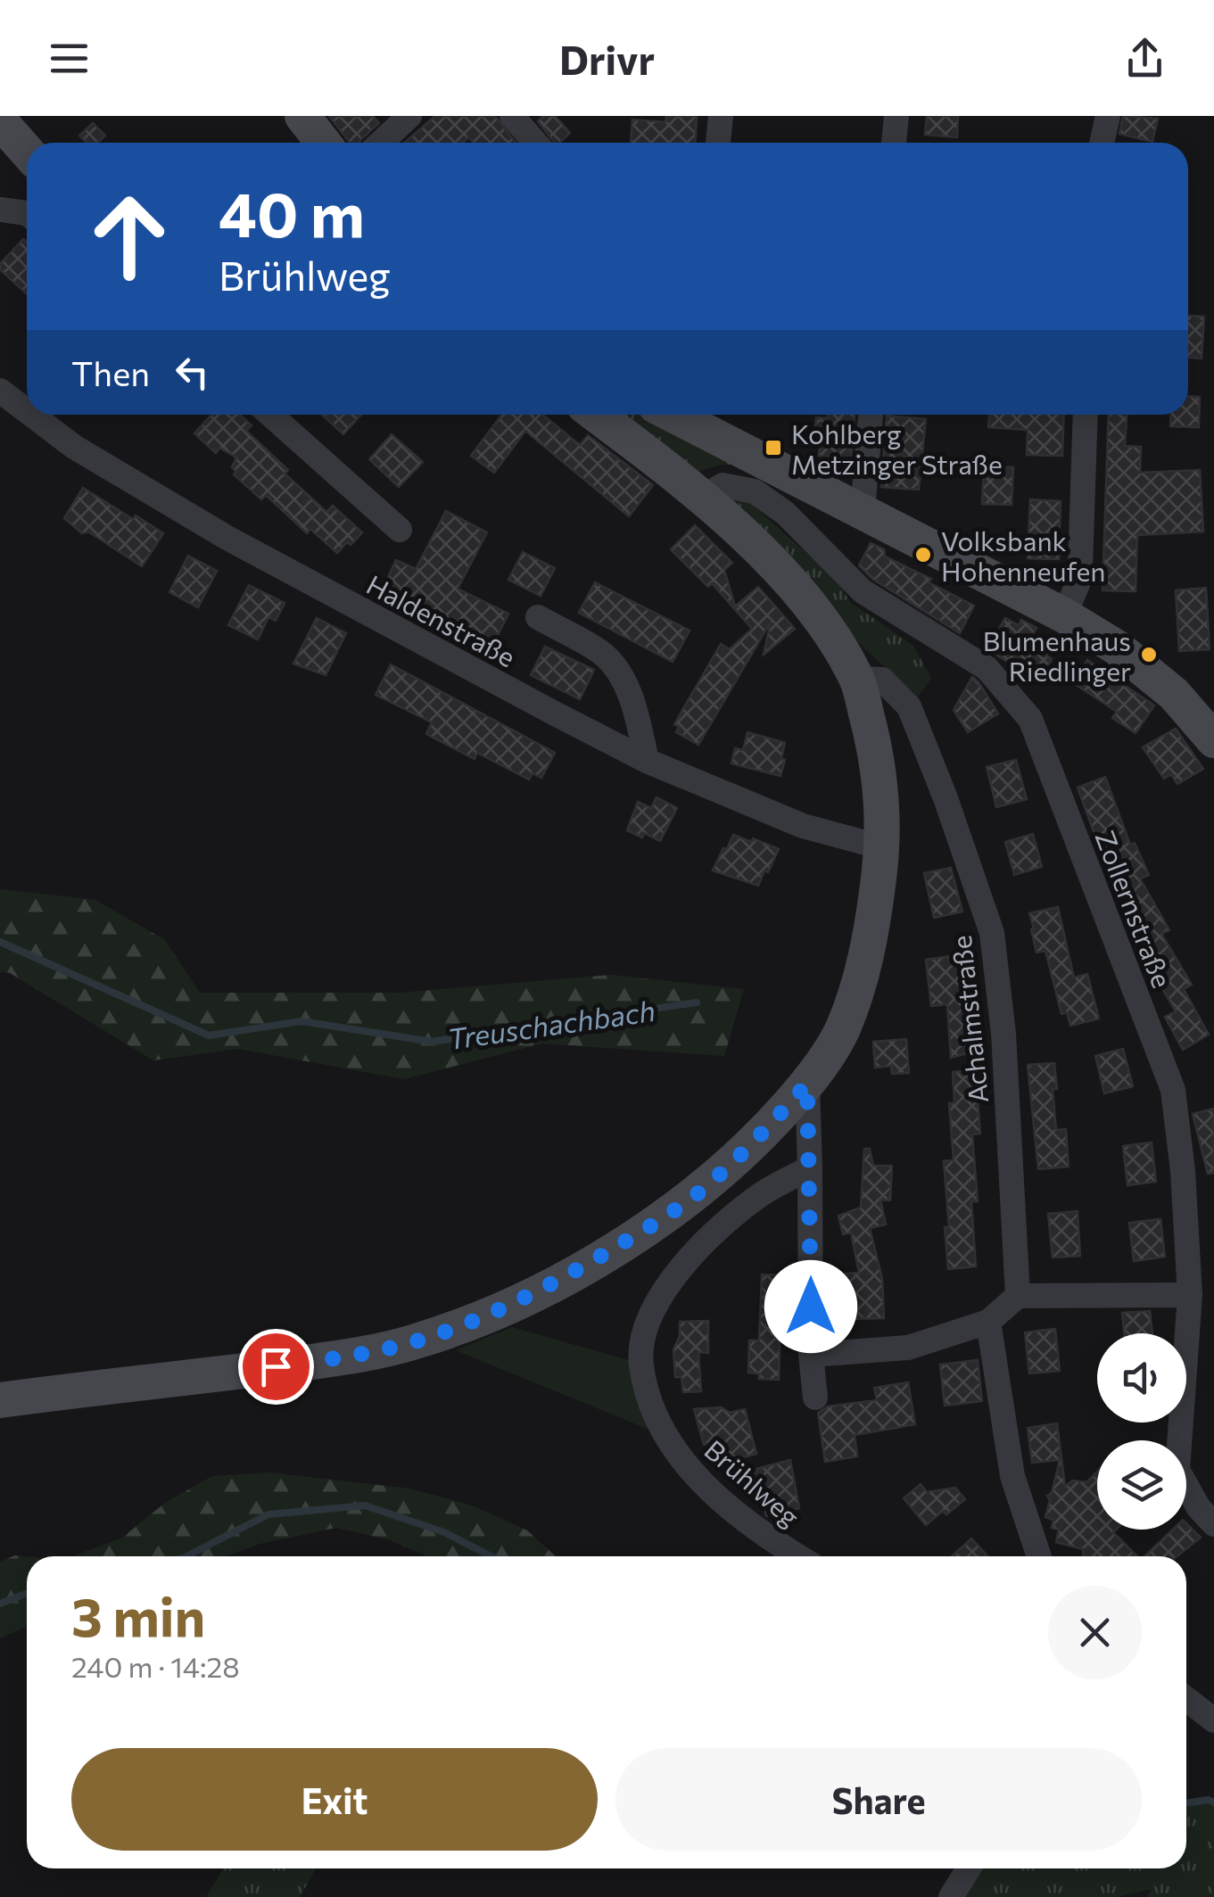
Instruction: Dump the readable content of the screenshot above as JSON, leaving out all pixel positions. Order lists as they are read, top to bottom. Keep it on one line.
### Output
{"streets":{"street":["Haldenstraße","Zollernstraße","Achalmstraße","Brühlweg"]},"water":["Treuschachbach"],"places":{"transit":["Kohlberg Metzinger Straße"],"other":["Volksbank Hohenneufen","Blumenhaus Riedlinger"]},"page":{"header":"Drivr","turn":["40 m","Brühlweg"],"then":"Then","heading":["3 min","240 m · 14:28"],"buttons":["Exit","Share"]}}
